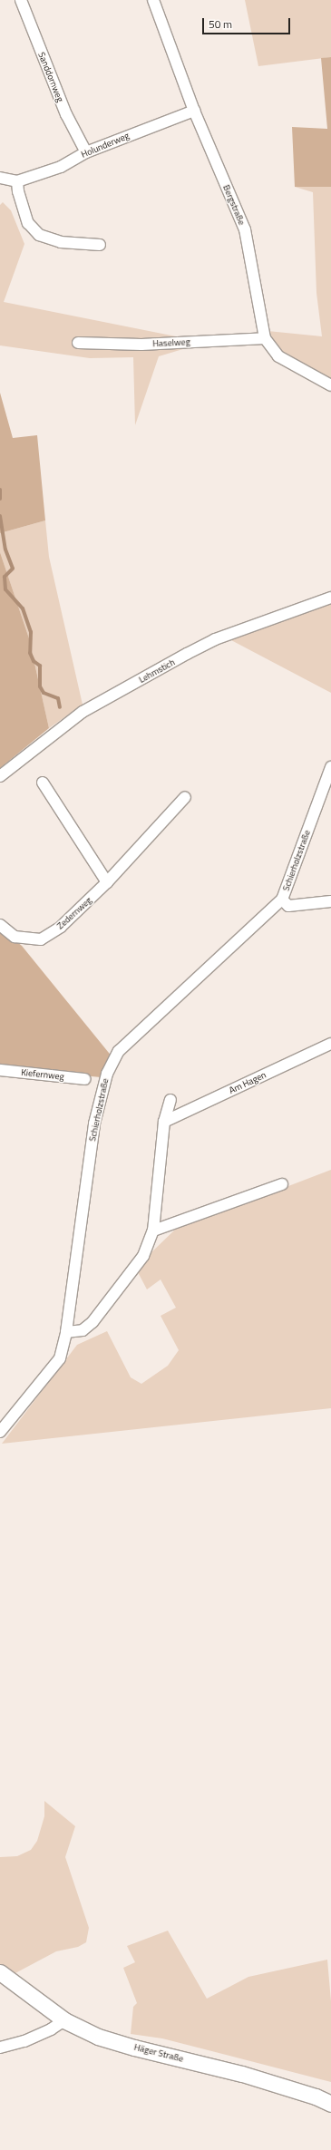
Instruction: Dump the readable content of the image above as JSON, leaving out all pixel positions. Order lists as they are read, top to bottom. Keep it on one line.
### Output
{"streets":{"main road":["Häger Straße"],"street":["Sanddornweg","Holunderweg","Bergstraße","Haselweg","Lehmstich","Schierholzstraße","Zedernweg","Kiefernweg","Am Hagen"]},"crossings":[["Sanddornweg","Holunderweg"],["Holunderweg","Bergstraße"],["Bergstraße","Haselweg"]],"scale_bar":"50 m"}
